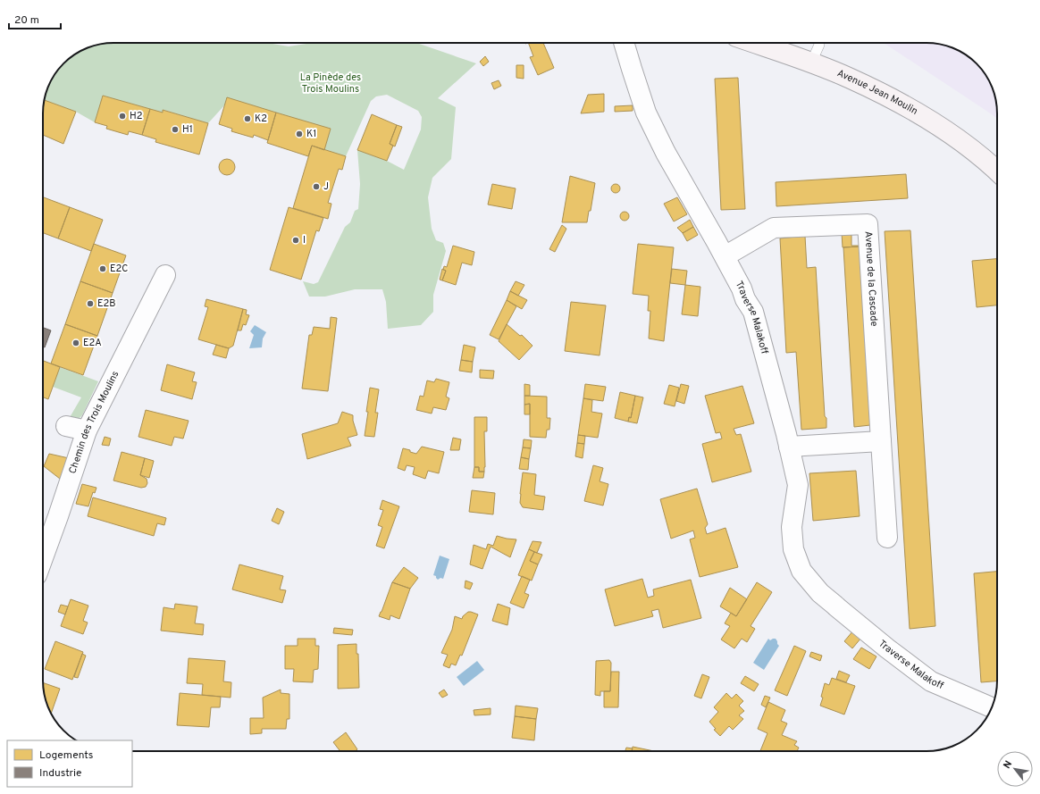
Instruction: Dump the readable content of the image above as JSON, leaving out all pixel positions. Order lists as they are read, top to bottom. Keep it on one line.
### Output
{"streets":{"main road":["Avenue Jean Moulin"],"street":["Avenue de la Cascade","Traverse Malakoff","Chemin des Trois Moulins"]},"crossings":[["Avenue de la Cascade","Traverse Malakoff"]],"parks":["La Pinède des Trois Moulins"],"places":["H2","K2","H1","K1","J","I","E2C","E2B","E2A"],"legend":["Logements","Industrie"],"scale_bar":"20 m","north":"top left"}
